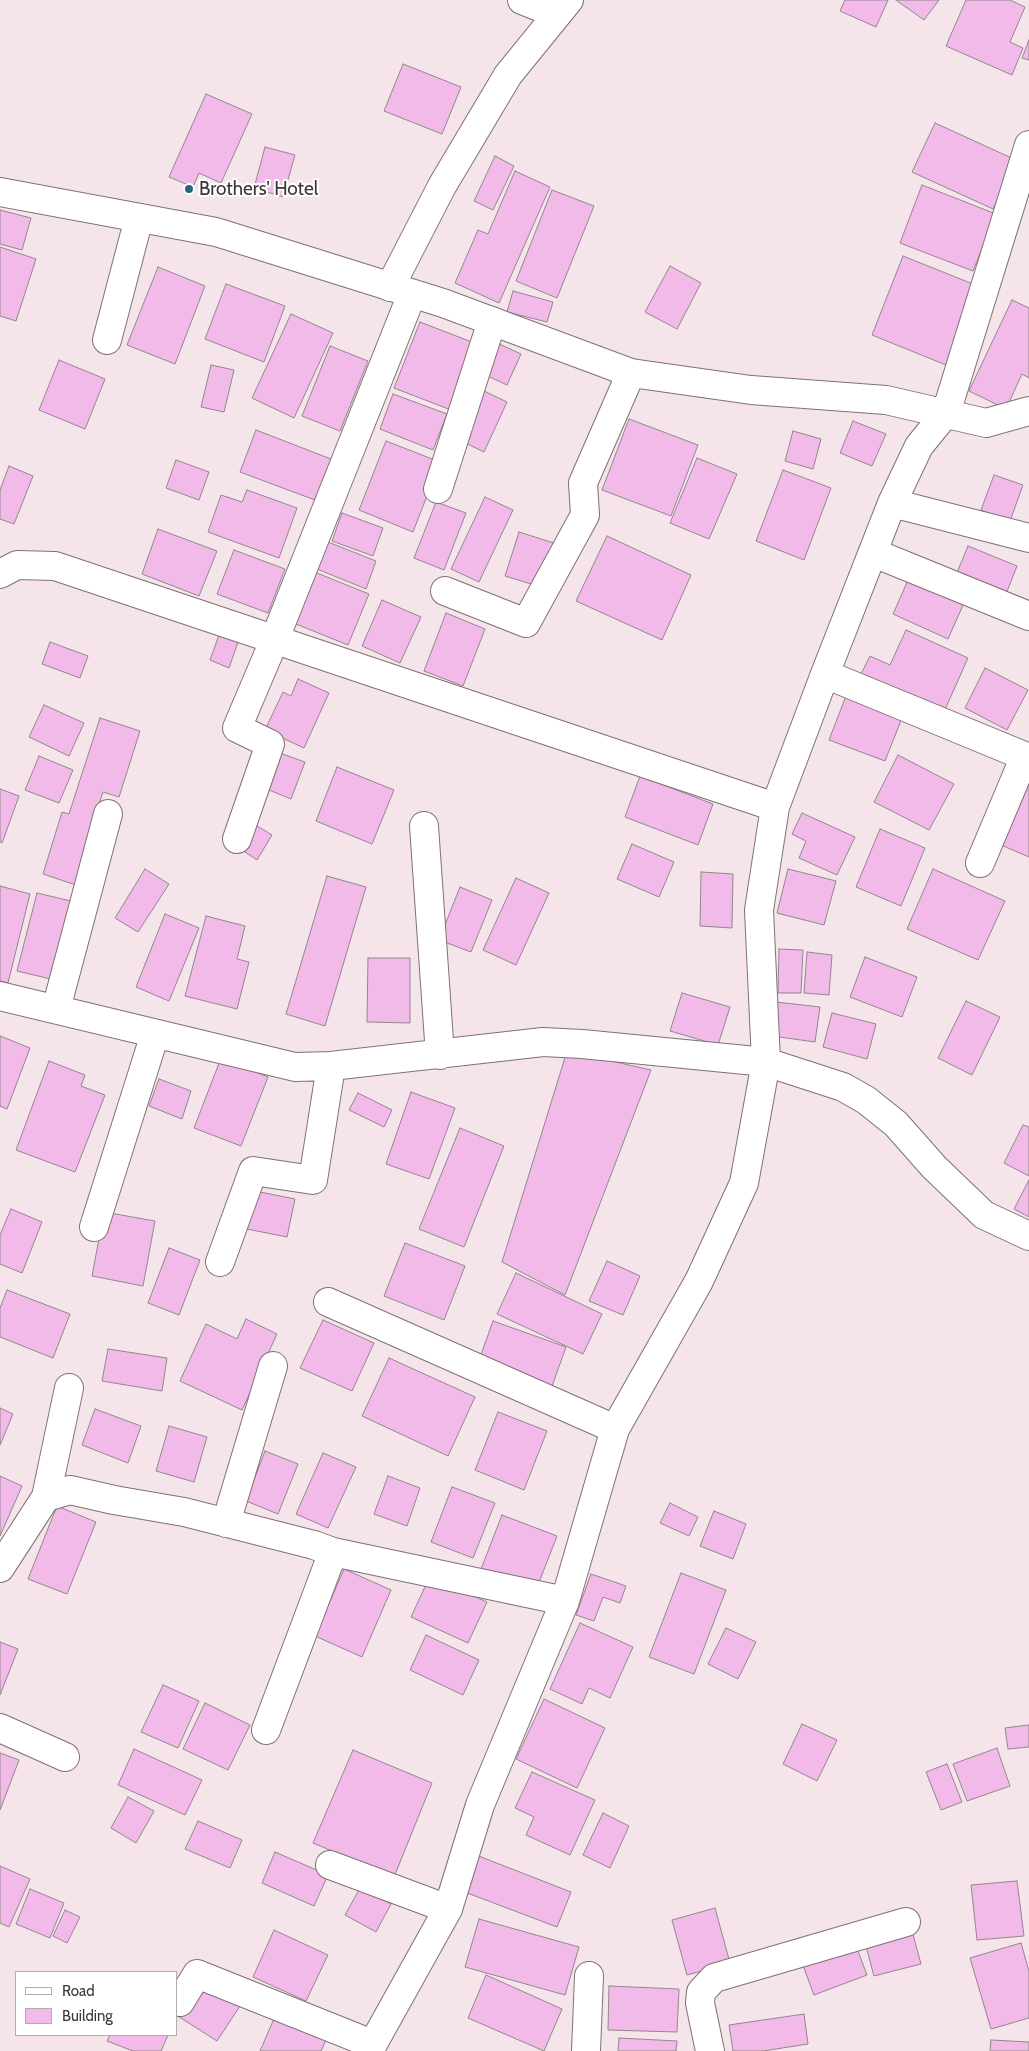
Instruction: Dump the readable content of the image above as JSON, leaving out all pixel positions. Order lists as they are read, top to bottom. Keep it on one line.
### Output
{"places":["Brothers' Hotel"],"legend":["Road","Building"]}
